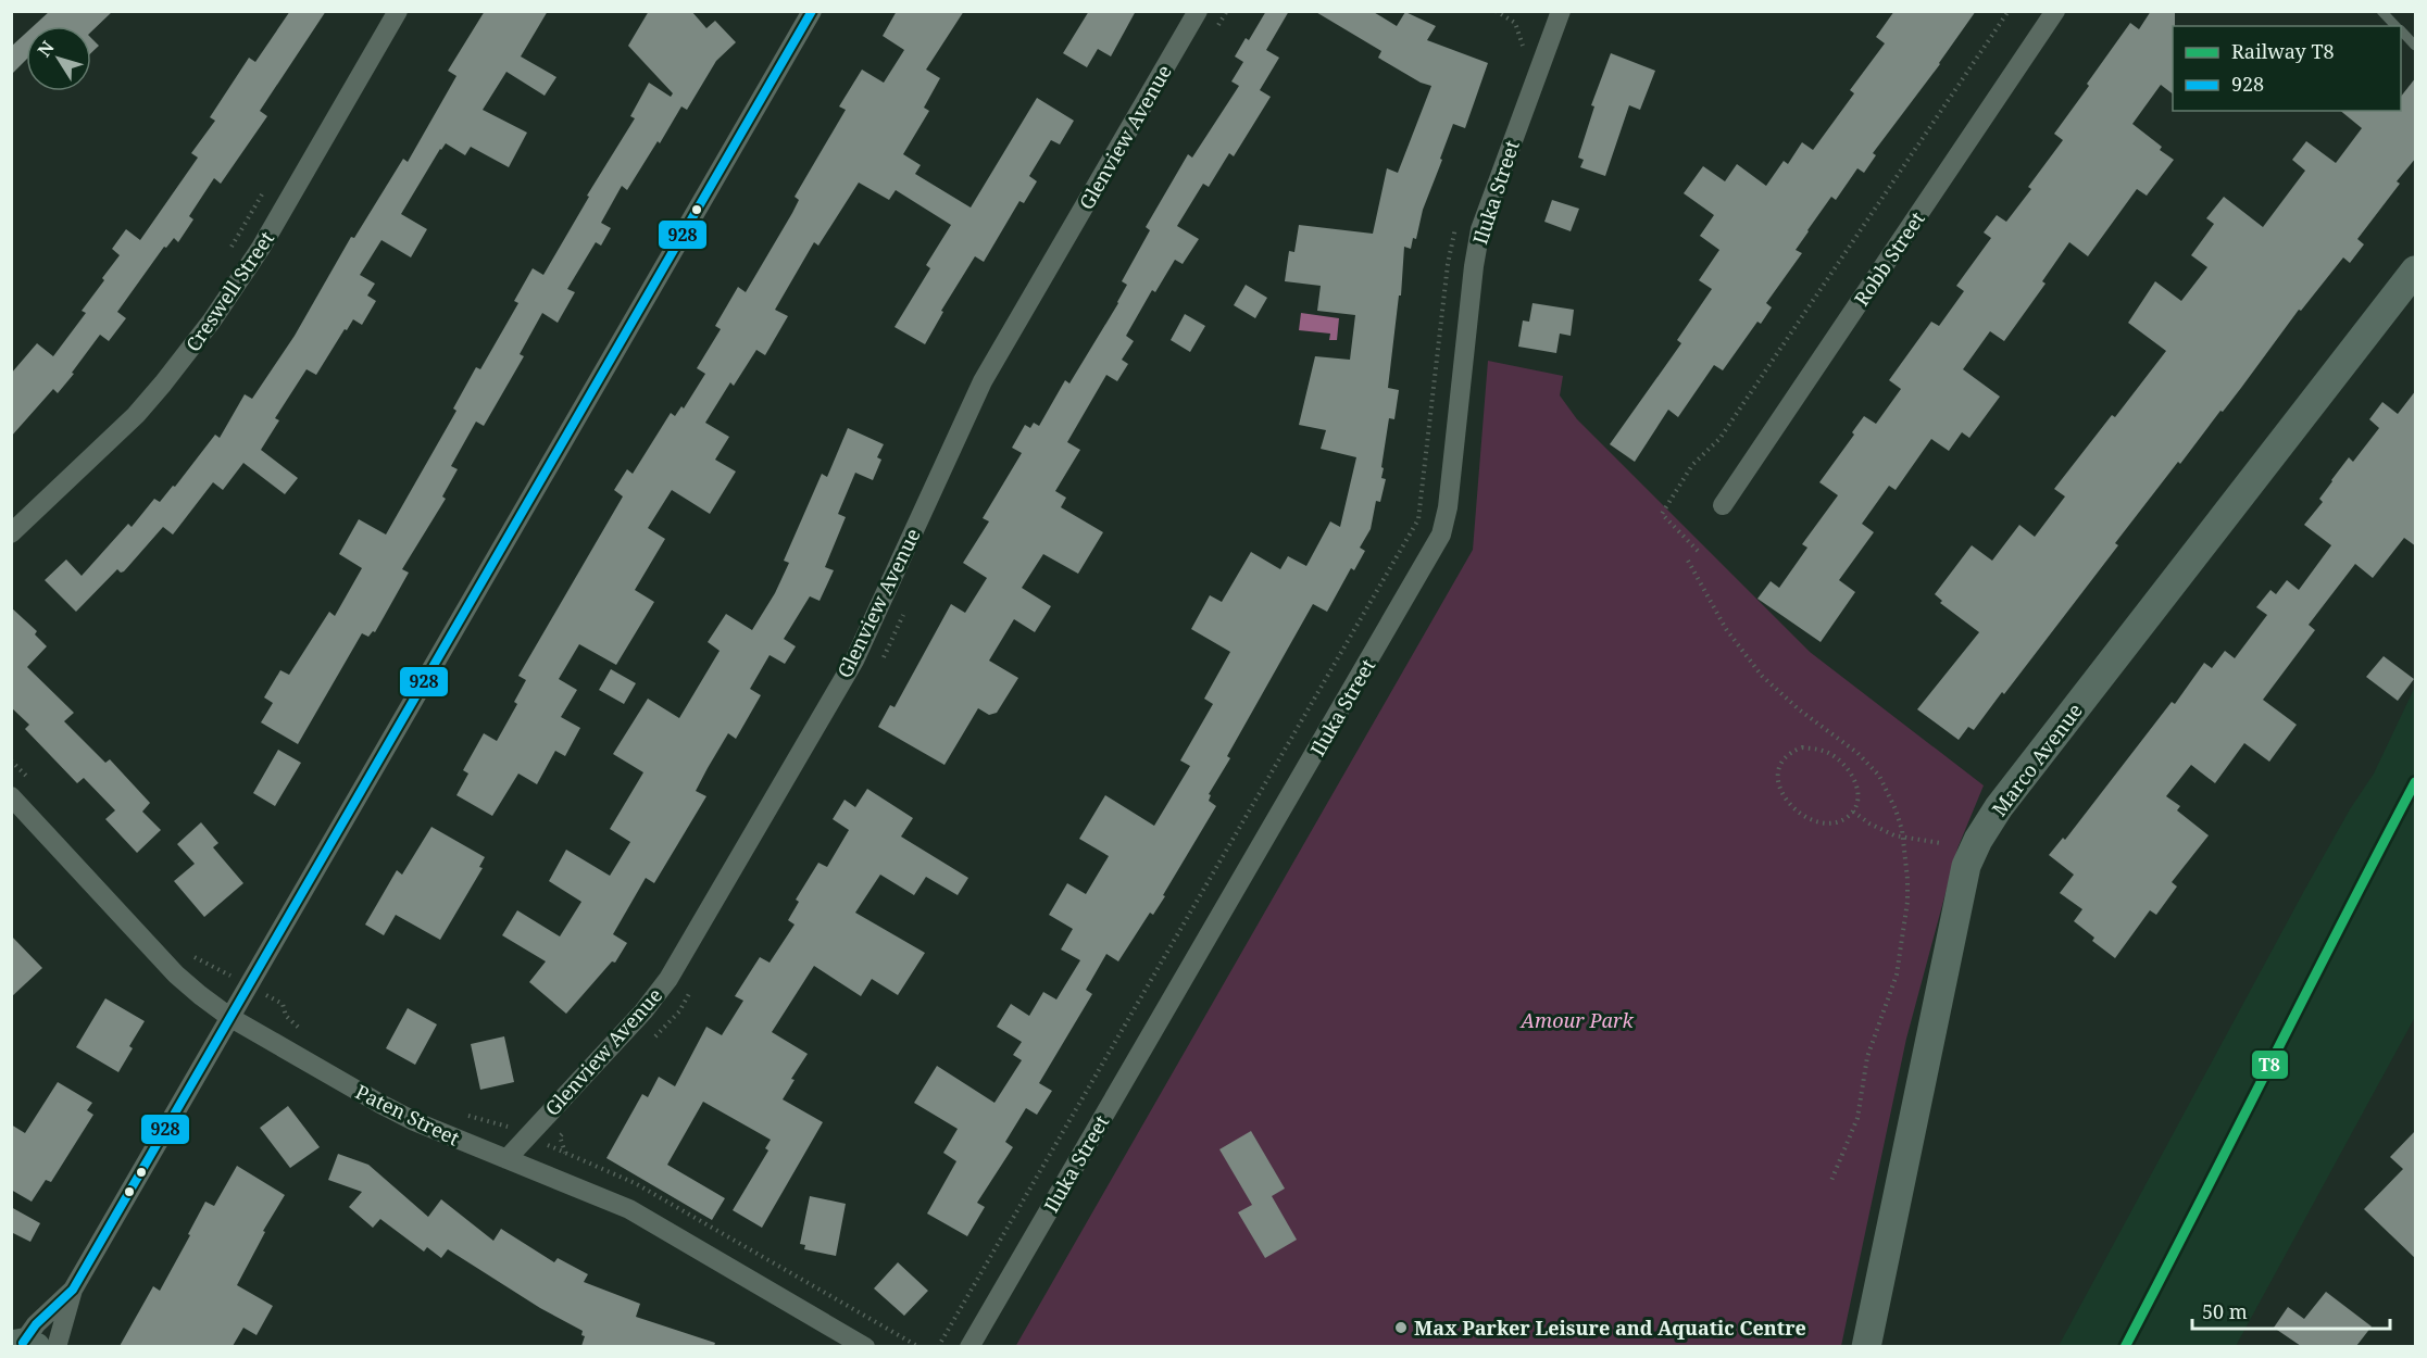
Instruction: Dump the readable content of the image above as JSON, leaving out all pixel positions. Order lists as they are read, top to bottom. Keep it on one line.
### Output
{"streets":{"street":["Glenview Avenue","Iluka Street","Robb Street","Creswell Street","Marco Avenue","Paten Street"]},"crossings":[["Glenview Avenue","Paten Street"]],"parks":["Amour Park"],"places":["Max Parker Leisure and Aquatic Centre"],"lines":["transit line 928","rail line T8"],"legend":["Railway T8","928"],"scale_bar":"50 m","north":"top left"}
